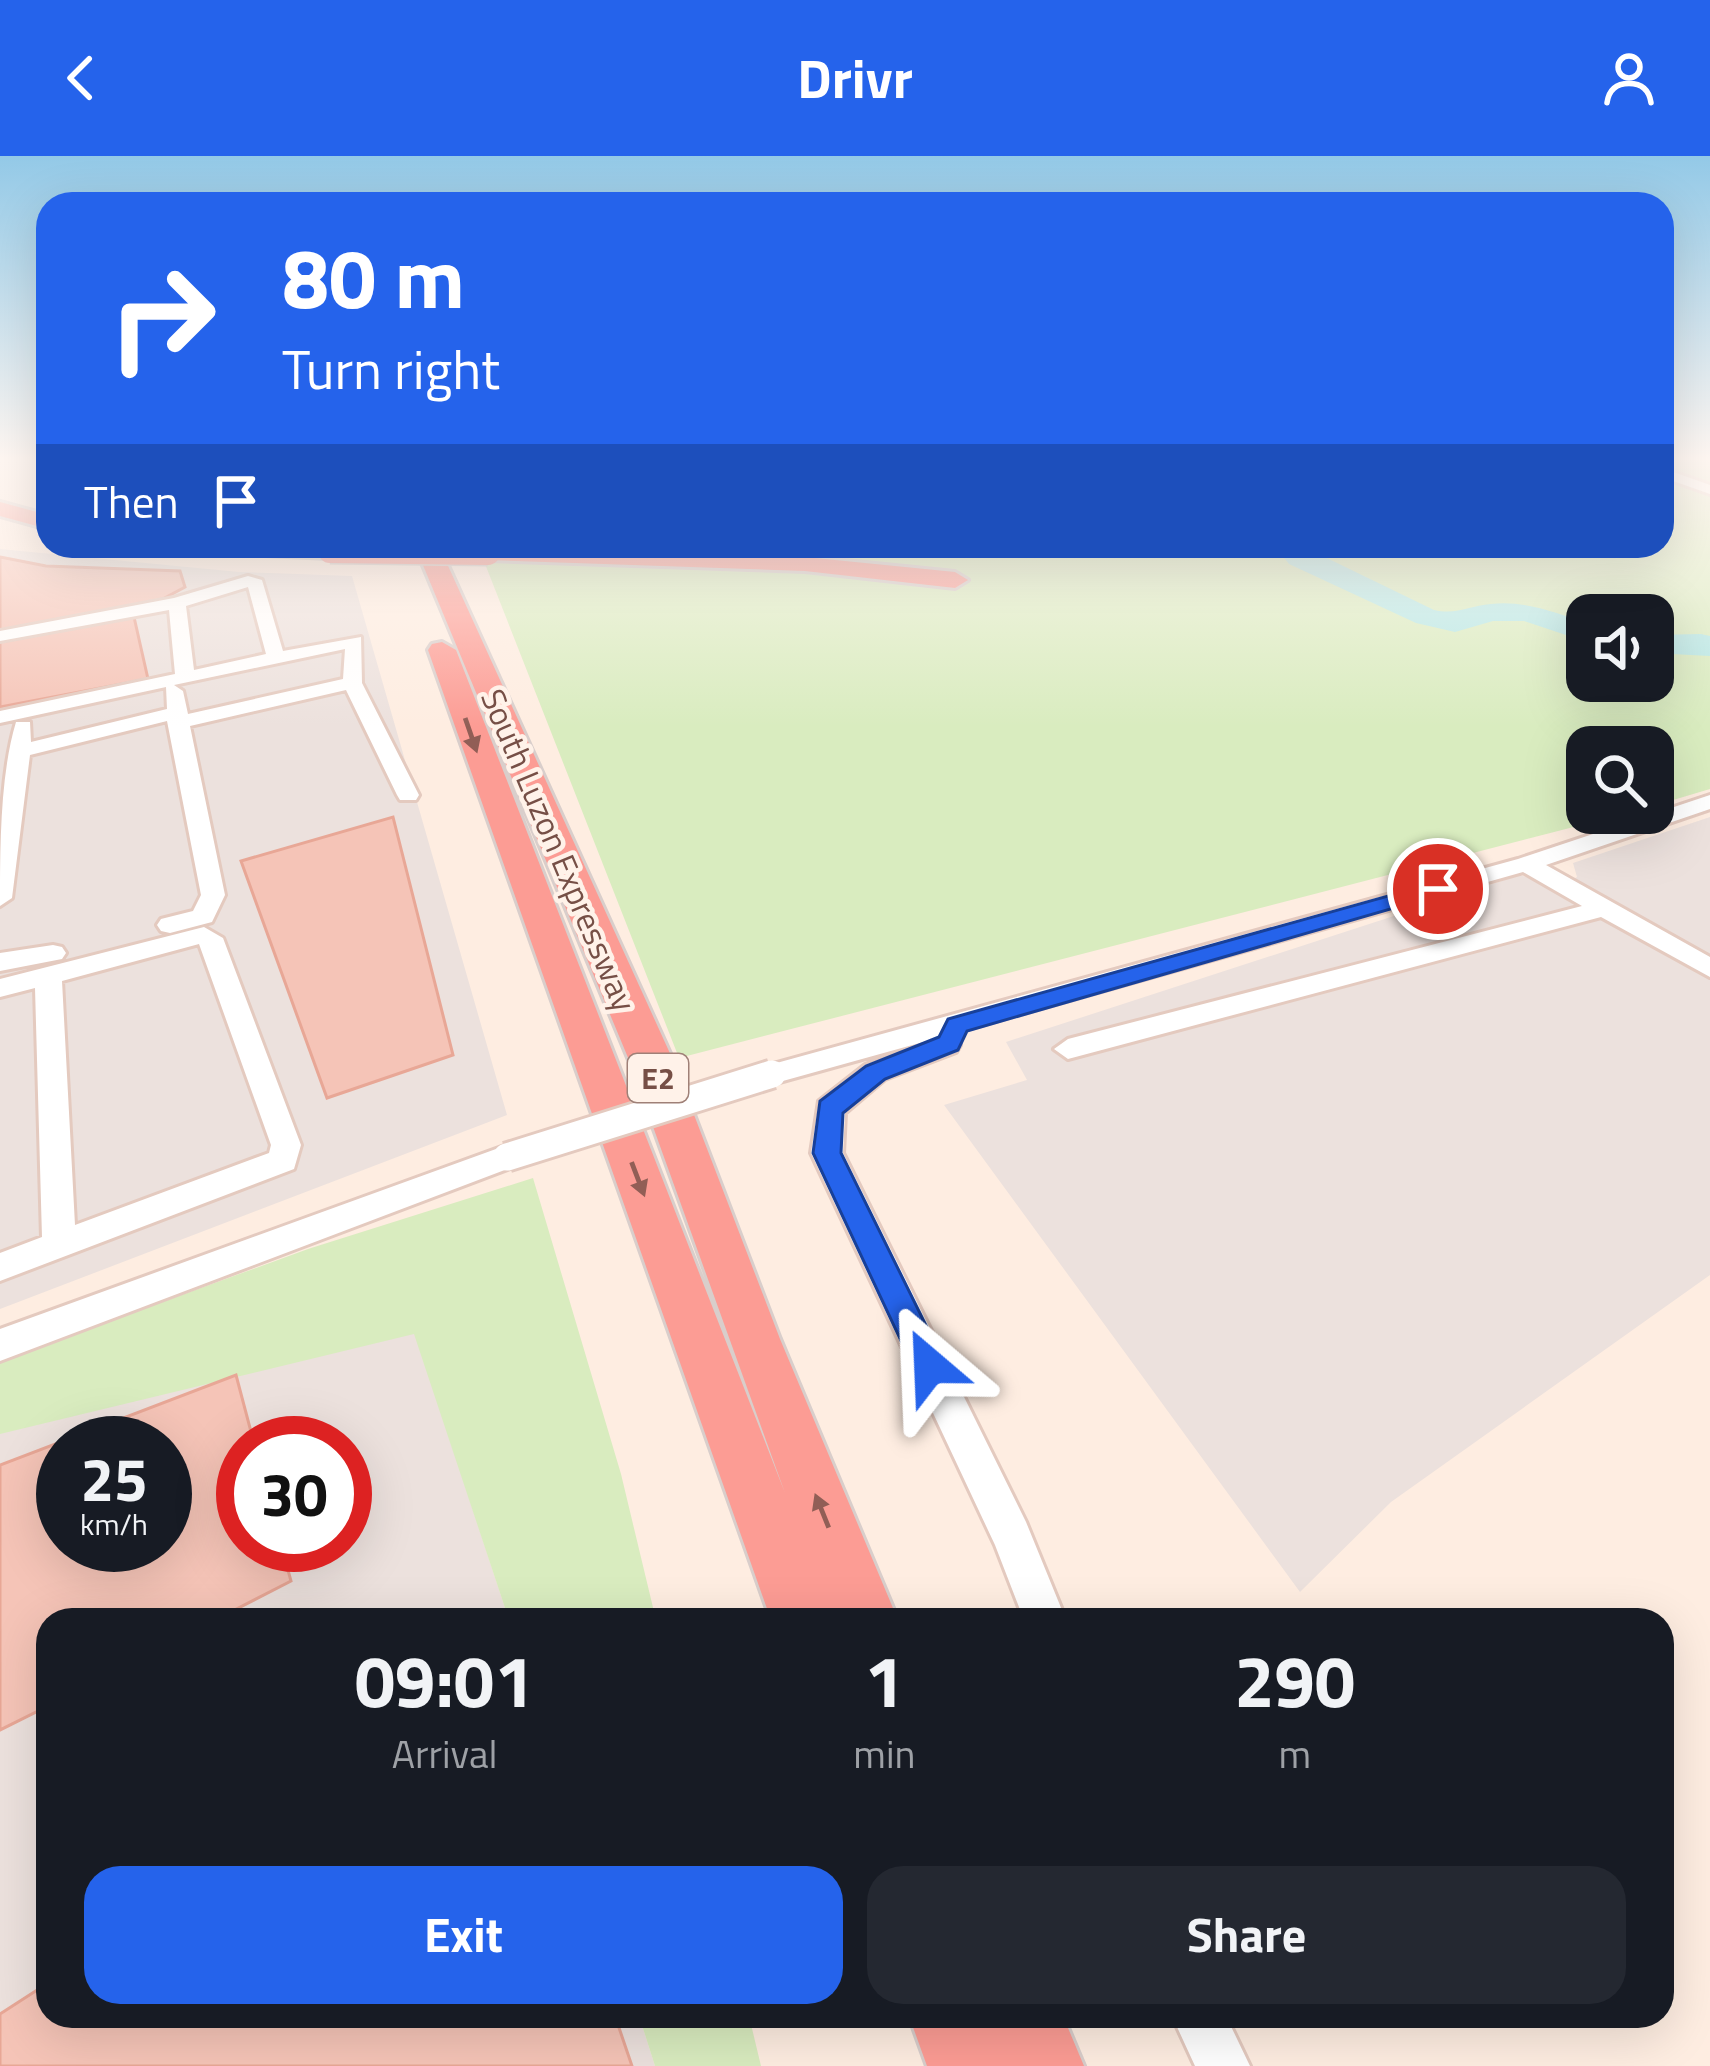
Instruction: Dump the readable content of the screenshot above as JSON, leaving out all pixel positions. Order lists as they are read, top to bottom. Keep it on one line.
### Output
{"streets":{"highway":["South Luzon Expressway","E2"]},"page":{"header":"Drivr","turn":["80 m","Turn right"],"then":"Then","speed":"25 km/h","limit":"30","eta":["09:01","Arrival","1","min","290","m"],"buttons":["Exit","Share"]}}
